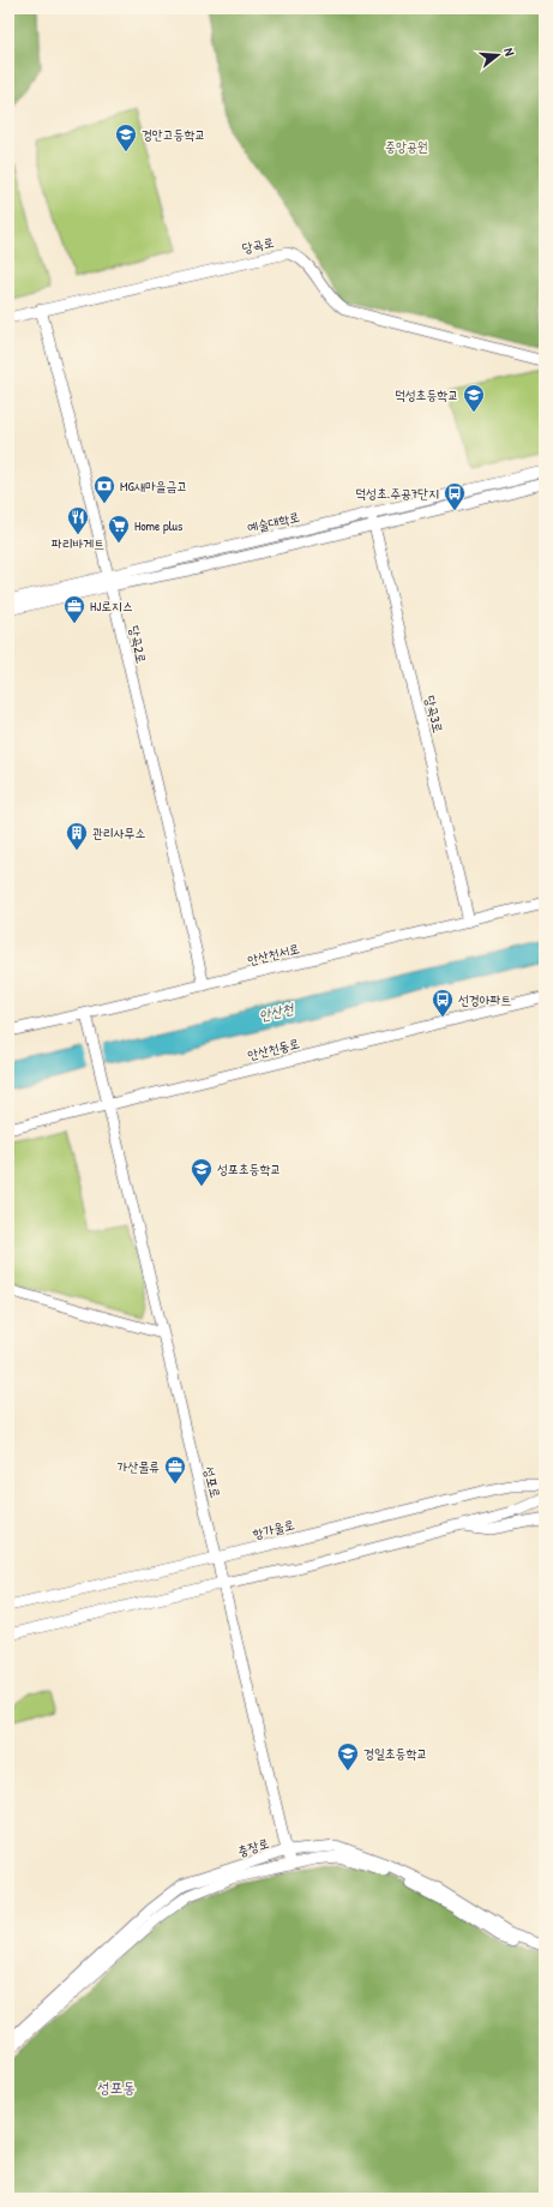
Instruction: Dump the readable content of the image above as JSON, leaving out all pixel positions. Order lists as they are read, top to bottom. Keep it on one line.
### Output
{"streets":{"street":["당곡로","예술대학로","당곡2로","당곡3로","안산천서로","안산천동로","성포로","항가울로","충장로"]},"crossings":[["당곡로","당곡2로"],["예술대학로","당곡2로"],["예술대학로","당곡3로"],["당곡2로","안산천서로"],["당곡3로","안산천서로"],["안산천서로","성포로"],["안산천동로","성포로"],["성포로","항가울로"],["성포로","충장로"]],"districts":["성포동"],"water":["안산천"],"parks":["중앙공원"],"places":{"school or university":["경안고등학교","덕성초등학교","성포초등학교","경일초등학교"],"bank":["MG새마을금고"],"bus stop":["덕성초.주공7단지","선경아파트"],"restaurant":["파리바게트"],"supermarket":["Home plus"],"office":["HJ로지스","가산물류"],"building":["관리사무소"]},"north":"right"}
